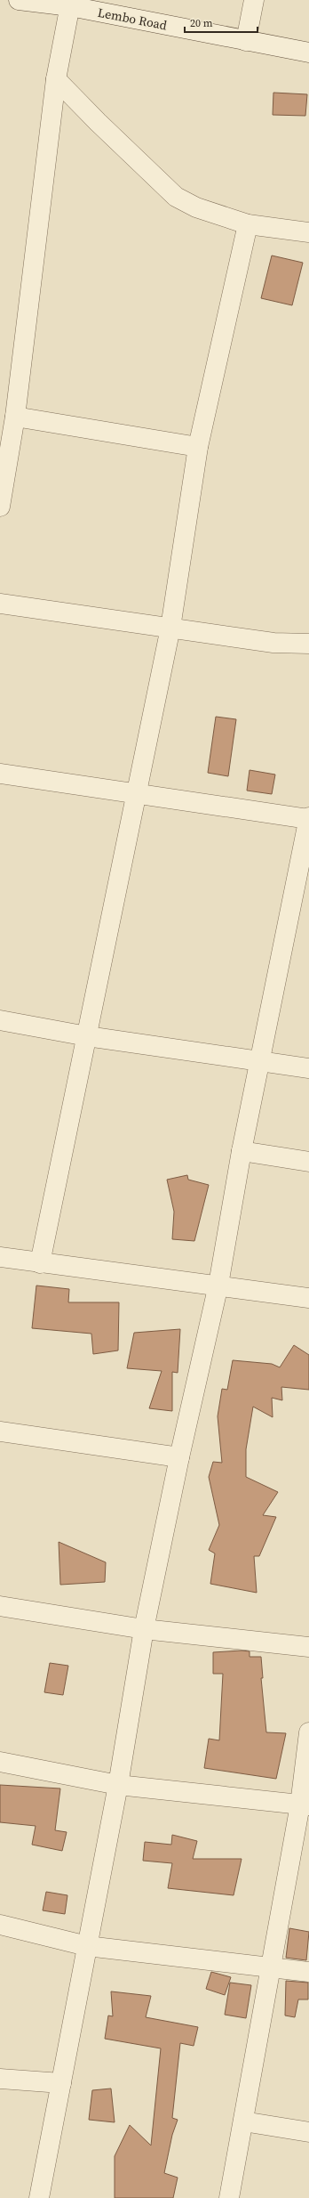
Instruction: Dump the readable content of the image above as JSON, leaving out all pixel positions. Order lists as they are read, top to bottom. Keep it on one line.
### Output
{"streets":{"street":["Lembo Road"]},"scale_bar":"20 m"}
